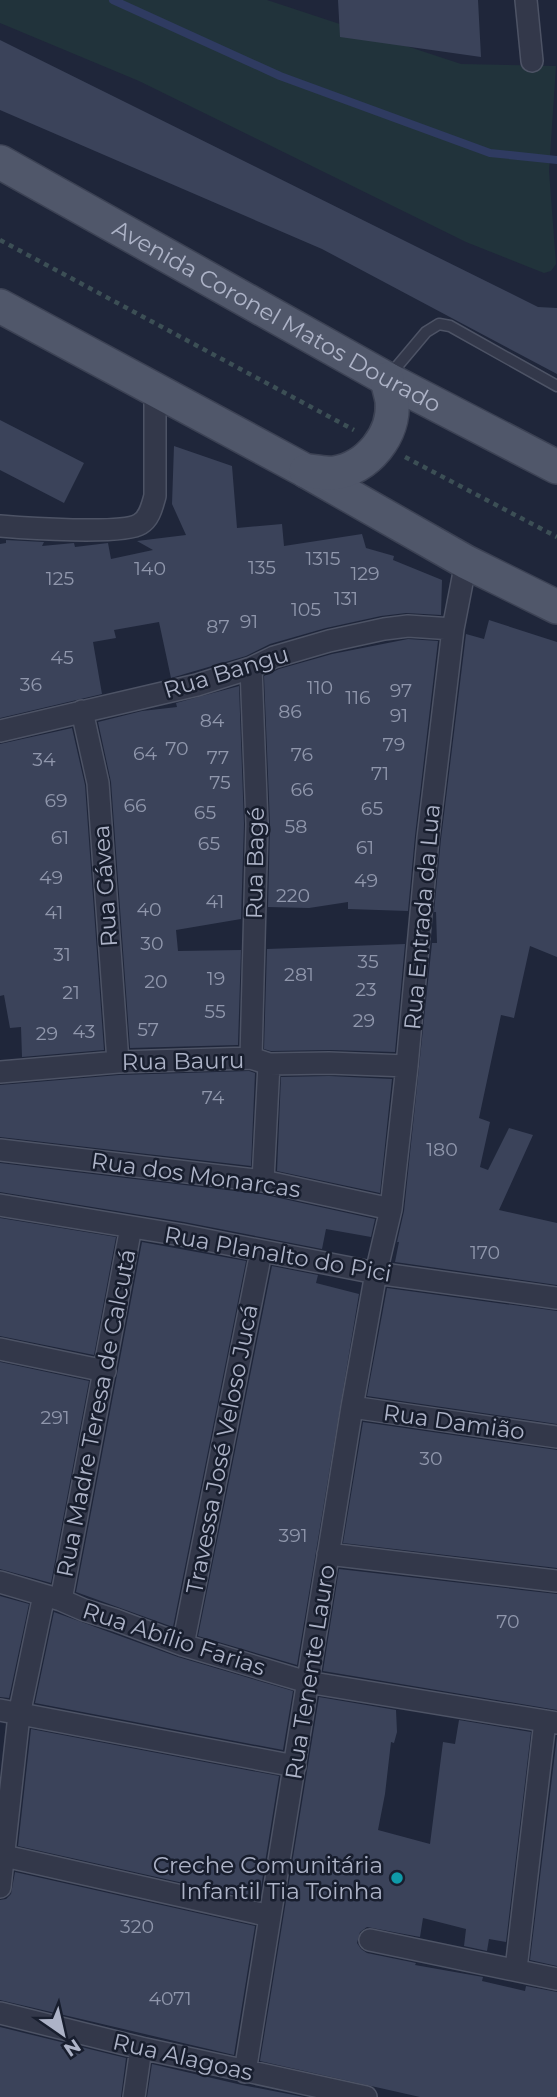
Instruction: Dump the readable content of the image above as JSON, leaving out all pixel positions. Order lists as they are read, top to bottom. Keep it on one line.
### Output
{"streets":{"main road":["Avenida Coronel Matos Dourado"],"street":["Rua Bangu","Rua Bagé","Rua Gávea","Rua Entrada da Lua","Rua Bauru","Rua dos Monarcas","Rua Planalto do Pici","Rua Madre Teresa de Calcutá","Rua Damião","Travessa José Veloso Jucá","Rua Abílio Farias","Rua Tenente Lauro","Rua Alagoas"]},"crossings":[["Rua Bangu","Rua Bagé"],["Rua Bangu","Rua Gávea"],["Rua Bangu","Rua Entrada da Lua"],["Rua Bagé","Rua Bauru"],["Rua Bagé","Rua dos Monarcas"],["Rua Gávea","Rua Bauru"],["Rua Entrada da Lua","Rua Bauru"],["Rua Entrada da Lua","Rua dos Monarcas"],["Rua Entrada da Lua","Rua Planalto do Pici"],["Rua Entrada da Lua","Rua Tenente Lauro"],["Rua Planalto do Pici","Rua Madre Teresa de Calcutá"],["Rua Planalto do Pici","Travessa José Veloso Jucá"],["Rua Planalto do Pici","Rua Tenente Lauro"],["Rua Madre Teresa de Calcutá","Rua Abílio Farias"],["Rua Damião","Rua Tenente Lauro"],["Travessa José Veloso Jucá","Rua Abílio Farias"],["Rua Abílio Farias","Rua Tenente Lauro"],["Rua Tenente Lauro","Rua Alagoas"]],"places":["Creche Comunitária Infantil Tia Toinha"],"house_numbers":["1315","135","140","129","125","131","105","91","87","45","36","110","97","116","86","91","84","79","70","64","76","77","34","71","75","66","69","66","65","65","58","61","65","61","49","49","220","41","40","41","30","31","35","281","19","20","23","21","55","29","57","43","29","74","180","170","291","30","391","70","320","4071"],"north":"bottom right"}
